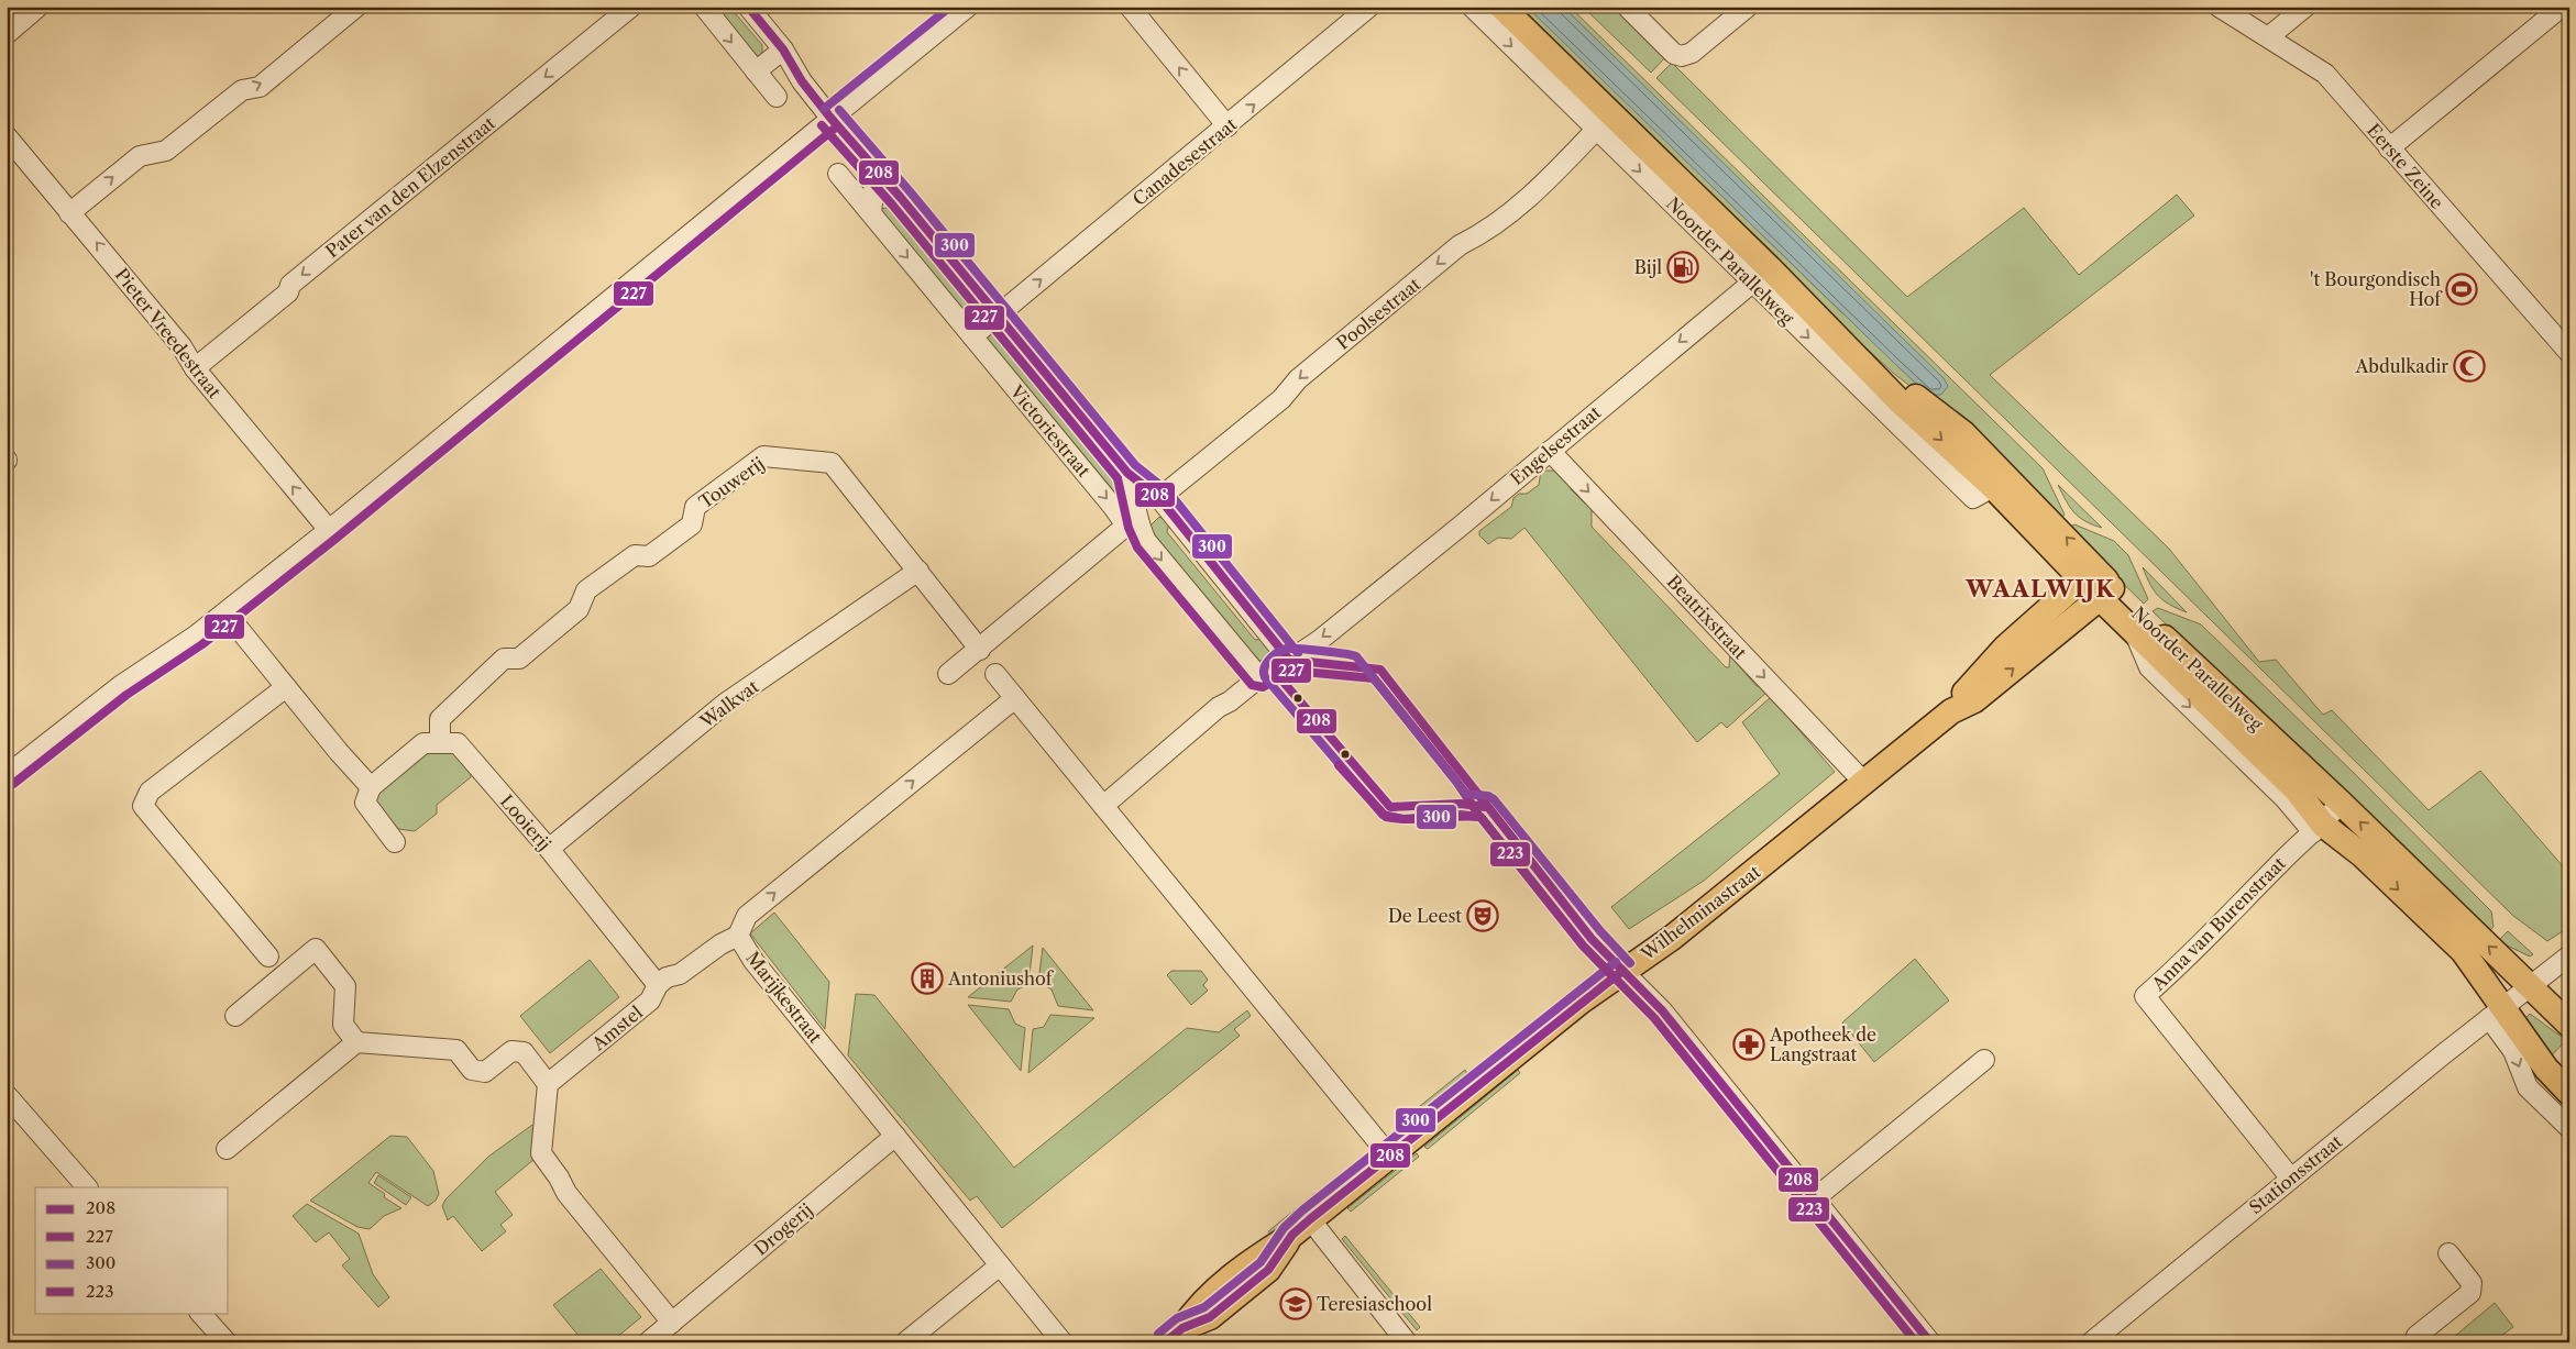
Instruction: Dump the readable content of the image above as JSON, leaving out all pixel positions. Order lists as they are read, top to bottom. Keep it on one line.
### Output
{"streets":{"main road":["Noorder Parallelweg","Wilhelminastraat"],"street":["Canadesestraat","Eerste Zeine","Pater van den Elzenstraat","Poolsestraat","Pieter Vreedestraat","Victoriestraat","Engelsestraat","Touwerij","Beatrixstraat","Walkvat","Looierij","Anna van Burenstraat","Marijkestraat","Amstel","Stationsstraat","Drogerij"]},"crossings":[["Canadesestraat","Victoriestraat"],["Pater van den Elzenstraat","Pieter Vreedestraat"],["Noorder Parallelweg","Poolsestraat"],["Noorder Parallelweg","Engelsestraat"],["Noorder Parallelweg","Wilhelminastraat"],["Noorder Parallelweg","Anna van Burenstraat"],["Noorder Parallelweg","Stationsstraat"],["Poolsestraat","Victoriestraat"],["Victoriestraat","Engelsestraat"],["Engelsestraat","Beatrixstraat"],["Touwerij","Walkvat"],["Touwerij","Looierij"],["Beatrixstraat","Wilhelminastraat"],["Walkvat","Looierij"],["Looierij","Amstel"],["Anna van Burenstraat","Stationsstraat"],["Marijkestraat","Amstel"],["Marijkestraat","Drogerij"]],"one_way":["Canadesestraat","Pater van den Elzenstraat","Poolsestraat","Pieter Vreedestraat","Engelsestraat","Beatrixstraat","Marijkestraat"],"districts":["WAALWIJK"],"places":{"fuel station":["Bijl"],"sports":["'t Bourgondisch Hof"],"mosque":["Abdulkadir"],"theatre":["De Leest"],"building":["Antoniushof"],"pharmacy":["Apotheek de Langstraat"],"school or university":["Teresiaschool"]},"lines":["transit line 208","transit line 300","transit line 227","transit line 223"],"legend":["208","227","300","223"]}
